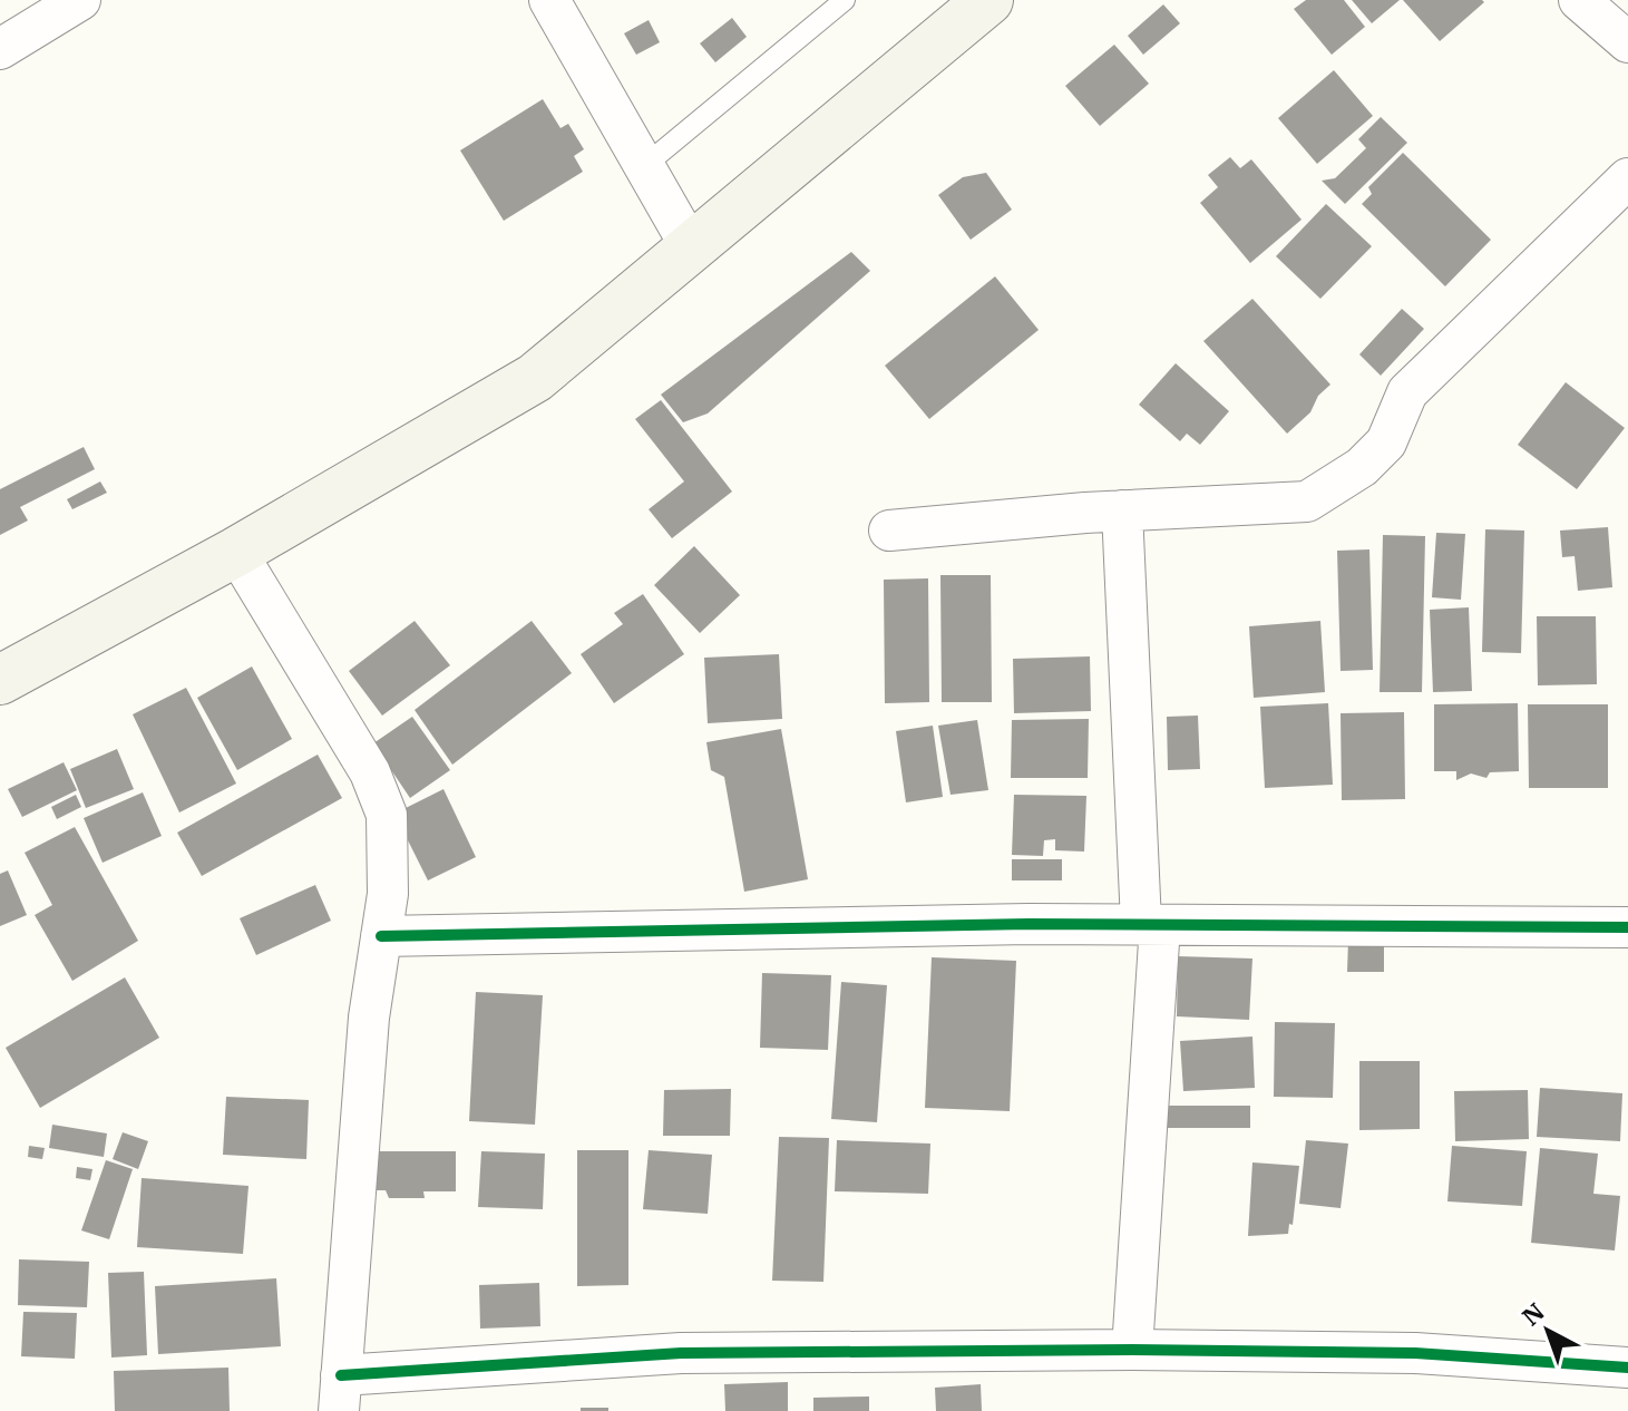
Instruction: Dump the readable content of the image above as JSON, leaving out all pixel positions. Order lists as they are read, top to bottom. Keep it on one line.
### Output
{"north":"top left"}
